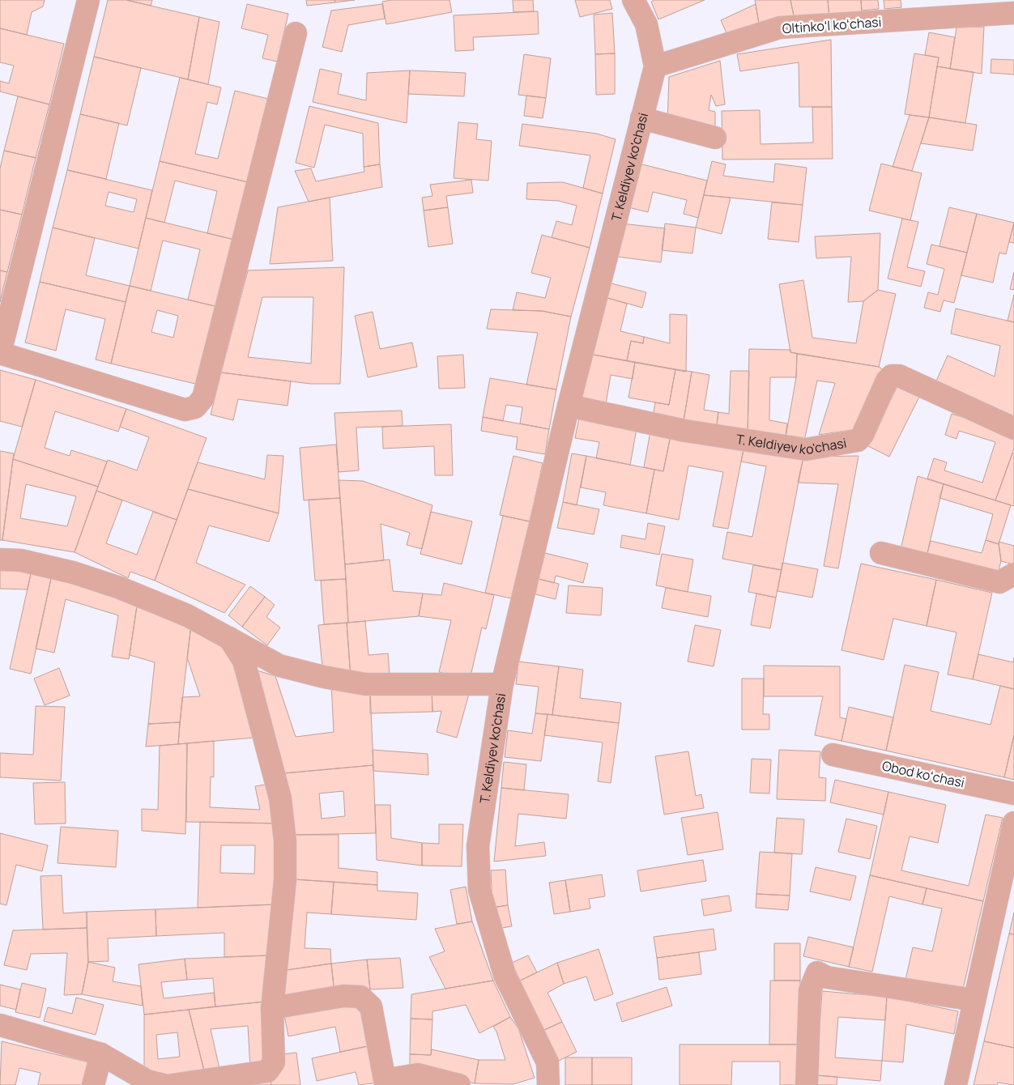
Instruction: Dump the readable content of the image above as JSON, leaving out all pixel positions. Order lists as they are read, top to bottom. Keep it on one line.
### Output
{"streets":{"street":["Oltinkoʻl koʻchasi","T. Keldiyev ko'chasi","Obod koʻchasi"]},"crossings":[["Oltinkoʻl koʻchasi","T. Keldiyev ko'chasi"]]}
